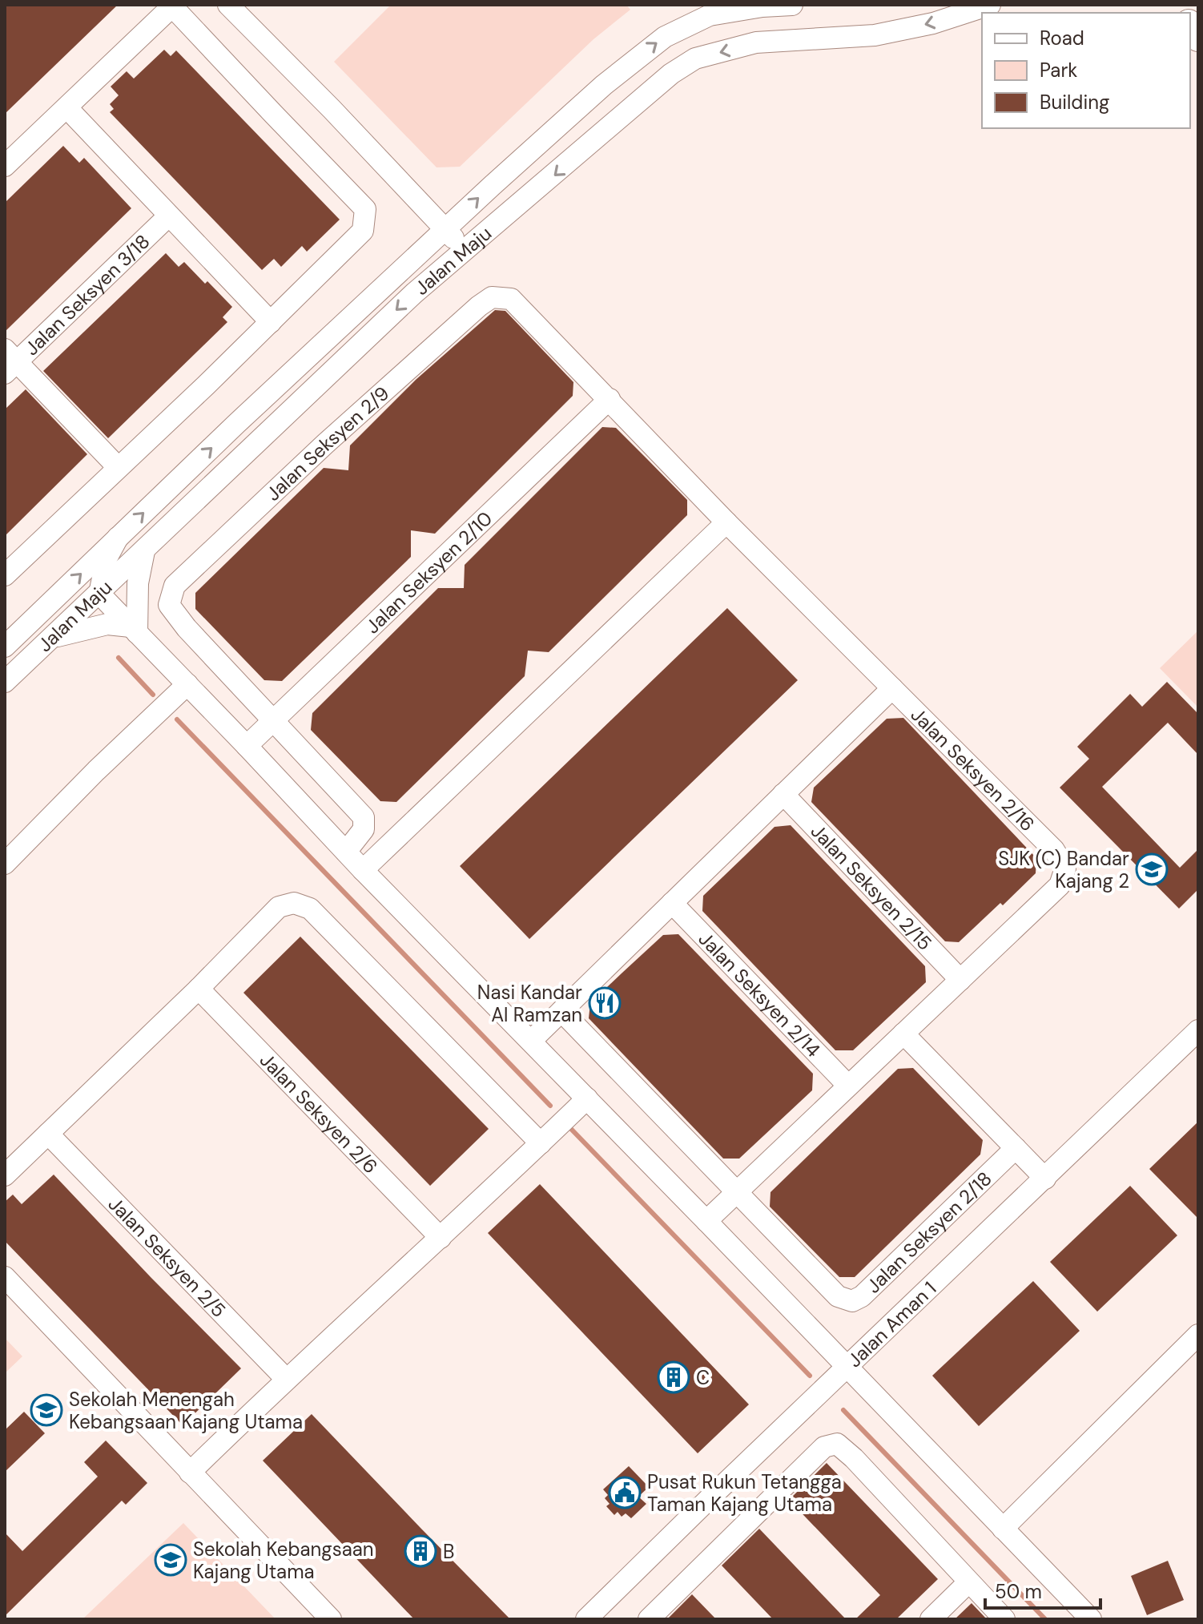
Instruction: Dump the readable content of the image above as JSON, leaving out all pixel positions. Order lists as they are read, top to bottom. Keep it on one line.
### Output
{"streets":{"street":["Jalan Maju","Jalan Seksyen 3/18","Jalan Seksyen 2/9","Jalan Seksyen 2/10","Jalan Seksyen 2/16","Jalan Seksyen 2/15","Jalan Seksyen 2/14","Jalan Seksyen 2/6","Jalan Seksyen 2/18","Jalan Seksyen 2/5","Jalan Aman 1"]},"crossings":[["Jalan Seksyen 2/9","Jalan Seksyen 2/10"],["Jalan Seksyen 2/9","Jalan Seksyen 2/16"],["Jalan Seksyen 2/10","Jalan Seksyen 2/16"],["Jalan Seksyen 2/16","Jalan Seksyen 2/15"]],"places":{"school or university":["SJK (C) Bandar Kajang 2","Sekolah Menengah Kebangsaan Kajang Utama","Sekolah Kebangsaan Kajang Utama"],"restaurant":["Nasi Kandar Al Ramzan"],"building":["C","B"],"public building":["Pusat Rukun Tetangga Taman Kajang Utama"]},"legend":["Road","Park","Building"],"scale_bar":"50 m"}
